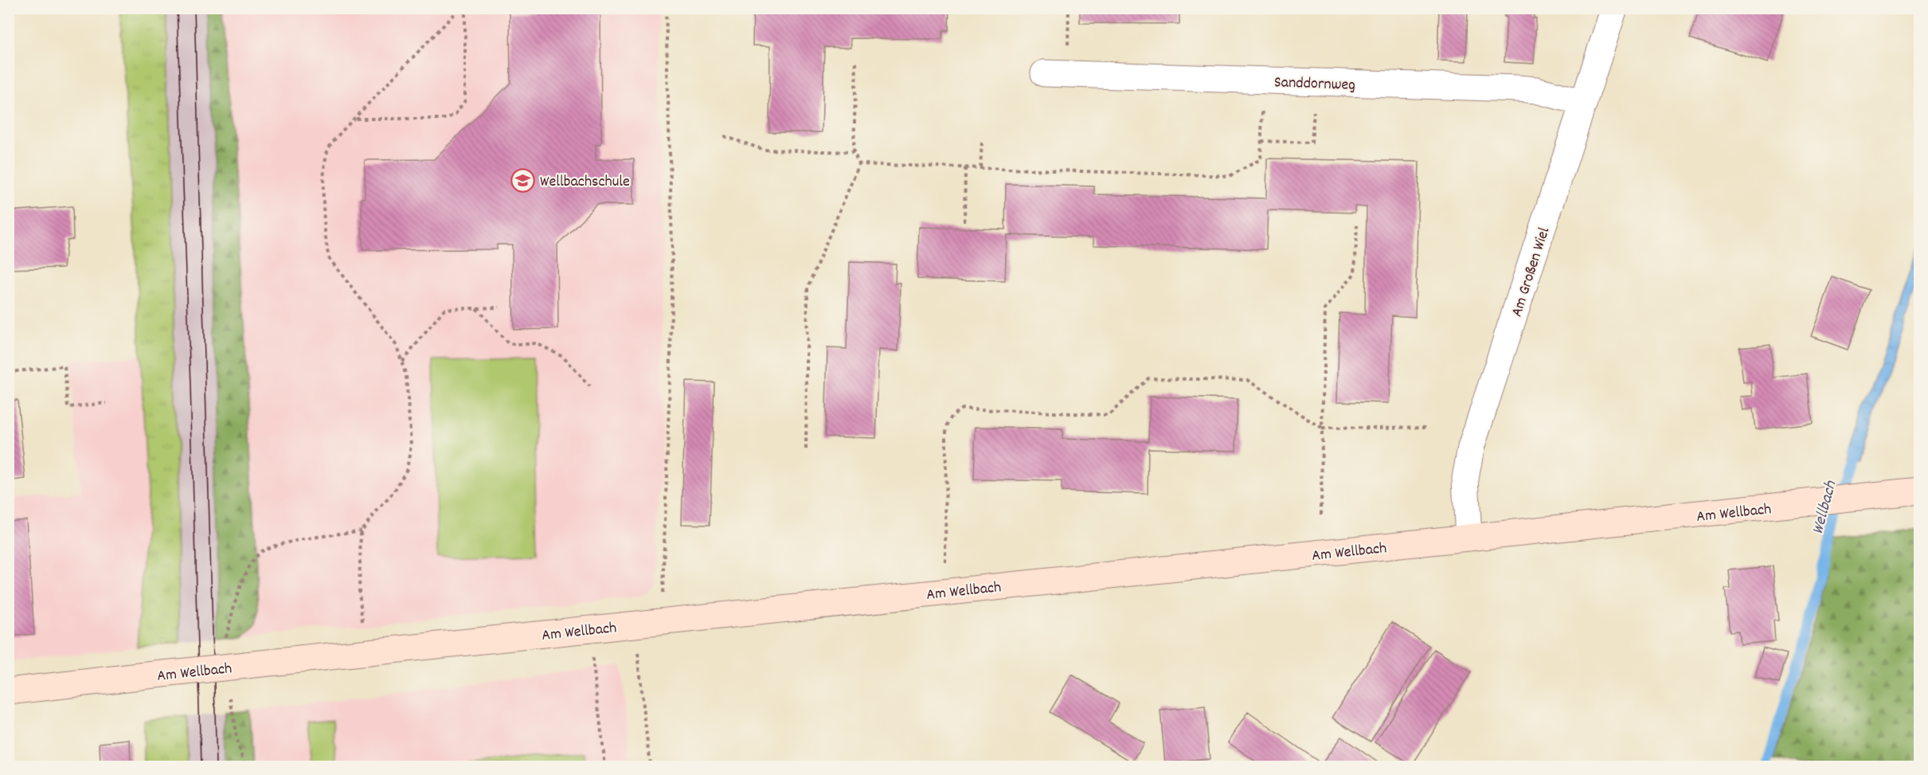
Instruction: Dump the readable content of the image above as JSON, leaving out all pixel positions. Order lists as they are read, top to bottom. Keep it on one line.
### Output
{"streets":{"main road":["Am Wellbach"],"street":["Sanddornweg","Am Großen Wiel"]},"crossings":[["Sanddornweg","Am Großen Wiel"],["Am Großen Wiel","Am Wellbach"]],"water":["Wellbach"],"places":{"school or university":["Wellbachschule"]}}
